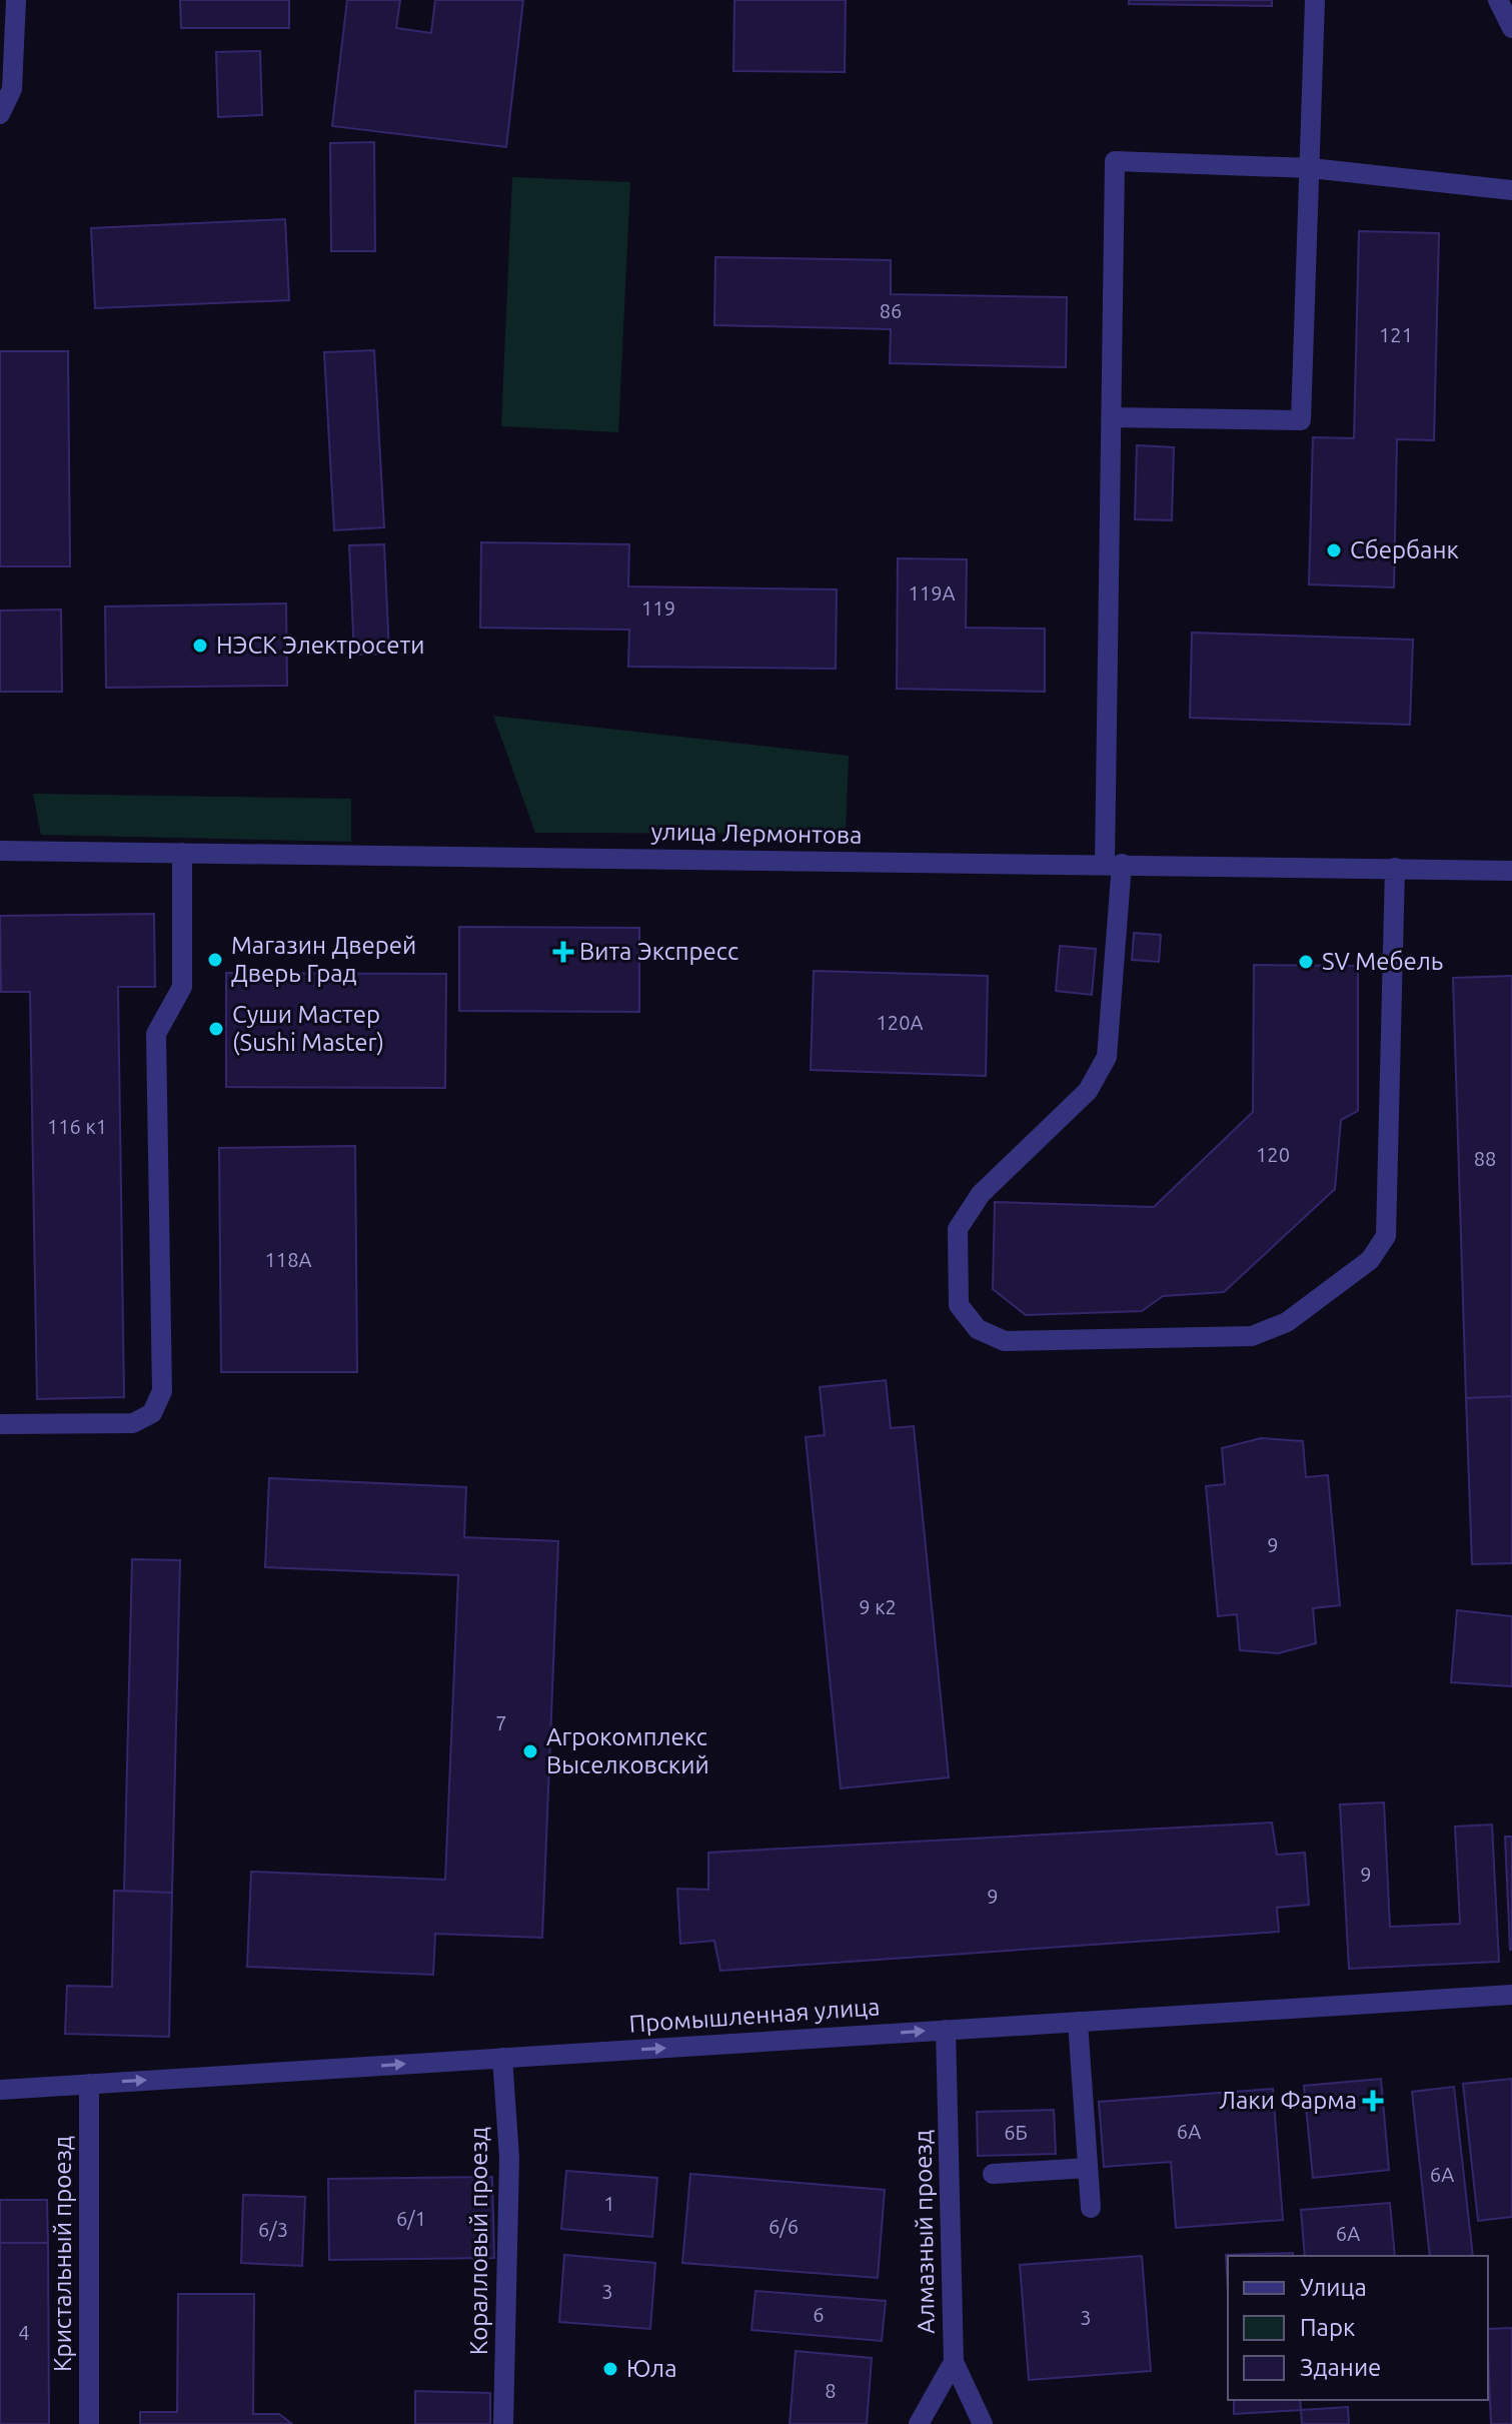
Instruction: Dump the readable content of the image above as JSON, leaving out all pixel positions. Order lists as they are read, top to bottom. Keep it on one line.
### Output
{"streets":{"street":["улица Лермонтова","Промышленная улица","Алмазный проезд","Коралловый проезд","Кристальный проезд"]},"crossings":[["Промышленная улица","Алмазный проезд"],["Промышленная улица","Коралловый проезд"],["Промышленная улица","Кристальный проезд"]],"one_way":["Промышленная улица"],"places":{"other":["Сбербанк","НЭСК Электросети","Магазин Дверей Дверь Град","SV Мебель","Суши Мастер (Sushi Master)","Агрокомплекс Выселковский","Юла"],"health":["Вита Экспресс","Лаки Фарма"]},"house_numbers":["86","121","119А","119","120А","116 к1","120","88","118А","9","9 к2","7","9","9","6А","6Б","6А","1","6/1","6/6","6/3","6А","3","6","3","4","8"],"legend":["Улица","Парк","Здание"]}
